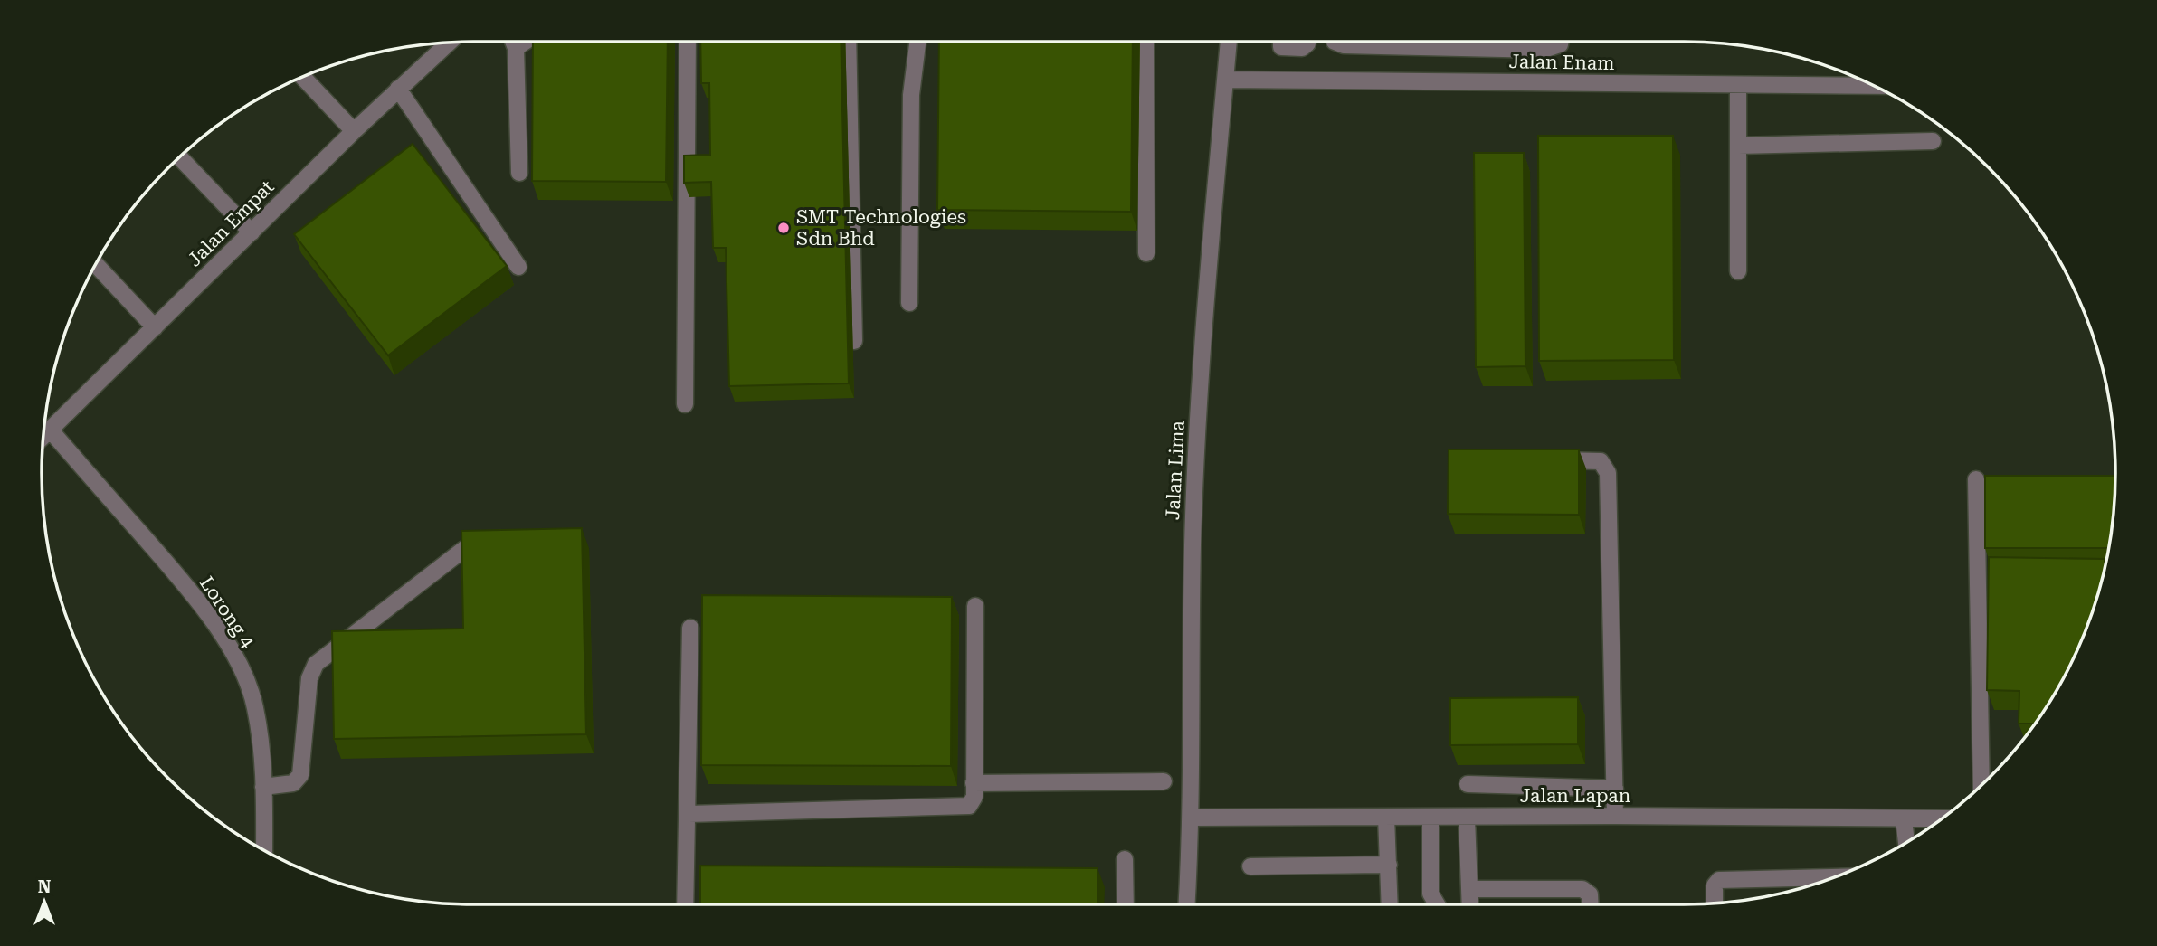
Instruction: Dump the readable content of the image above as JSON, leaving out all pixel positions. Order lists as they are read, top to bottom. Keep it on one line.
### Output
{"streets":{"street":["Jalan Enam","Jalan Empat","Jalan Lima","Lorong 4","Jalan Lapan"]},"crossings":[["Jalan Enam","Jalan Lima"],["Jalan Empat","Lorong 4"],["Jalan Lima","Jalan Lapan"]],"places":["SMT Technologies Sdn Bhd"],"north":"top"}
